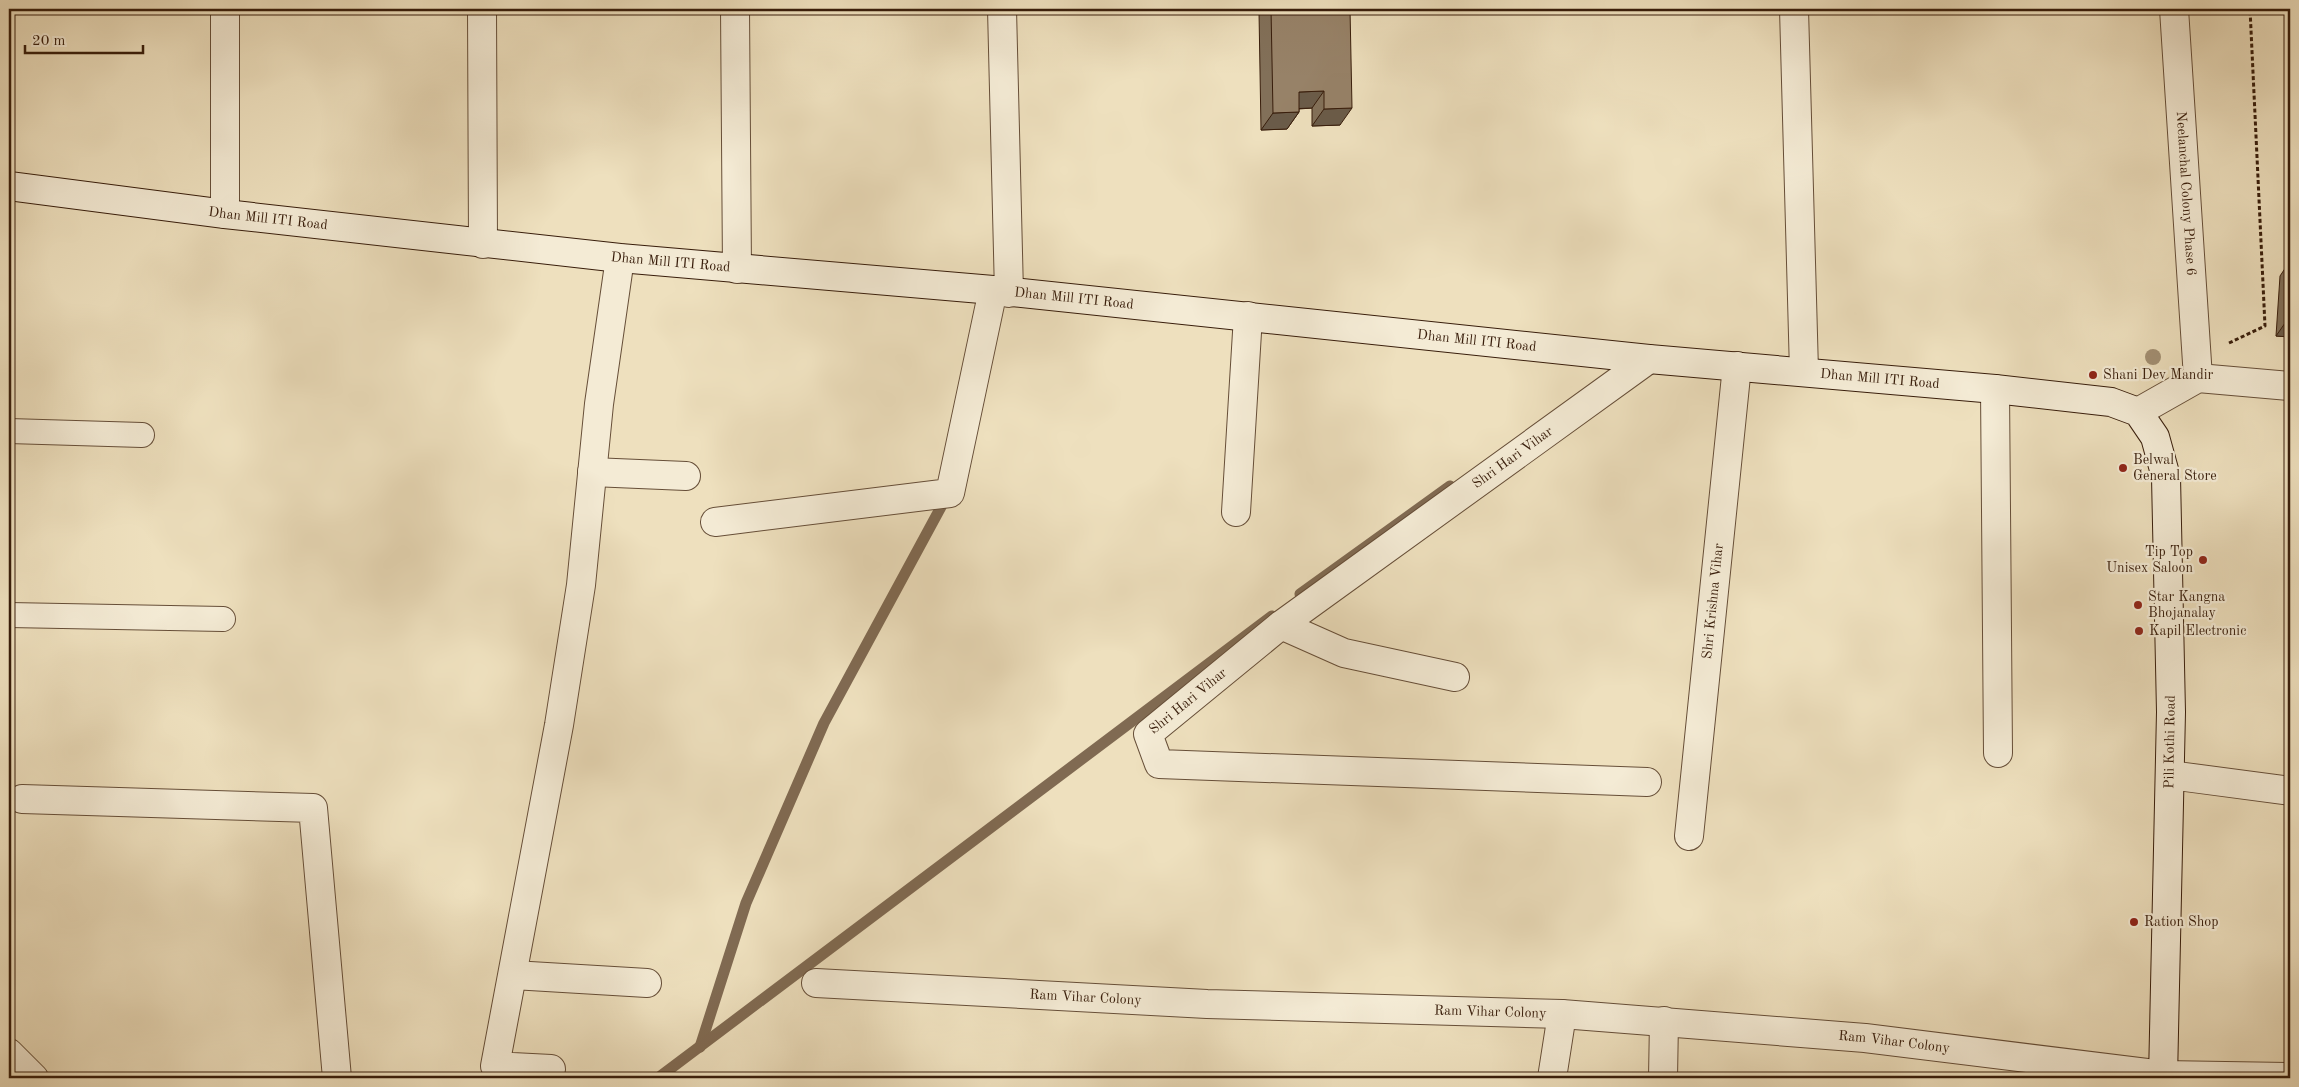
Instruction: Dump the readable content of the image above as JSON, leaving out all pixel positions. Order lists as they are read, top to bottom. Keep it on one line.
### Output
{"streets":{"street":["Neelanchal Colony Phase 6","Dhan Mill ITI Road","Shri Hari Vihar","Shri Krishna Vihar","Pili Kothi Road","Ram Vihar Colony"]},"crossings":[["Dhan Mill ITI Road","Shri Hari Vihar"],["Dhan Mill ITI Road","Shri Krishna Vihar"],["Dhan Mill ITI Road","Pili Kothi Road"],["Pili Kothi Road","Ram Vihar Colony"]],"places":["Shani Dev Mandir","Belwal General Store","Tip Top Unisex Saloon","Star Kangna Bhojanalay","Kapil Electronic","Ration Shop"],"scale_bar":"20 m"}
